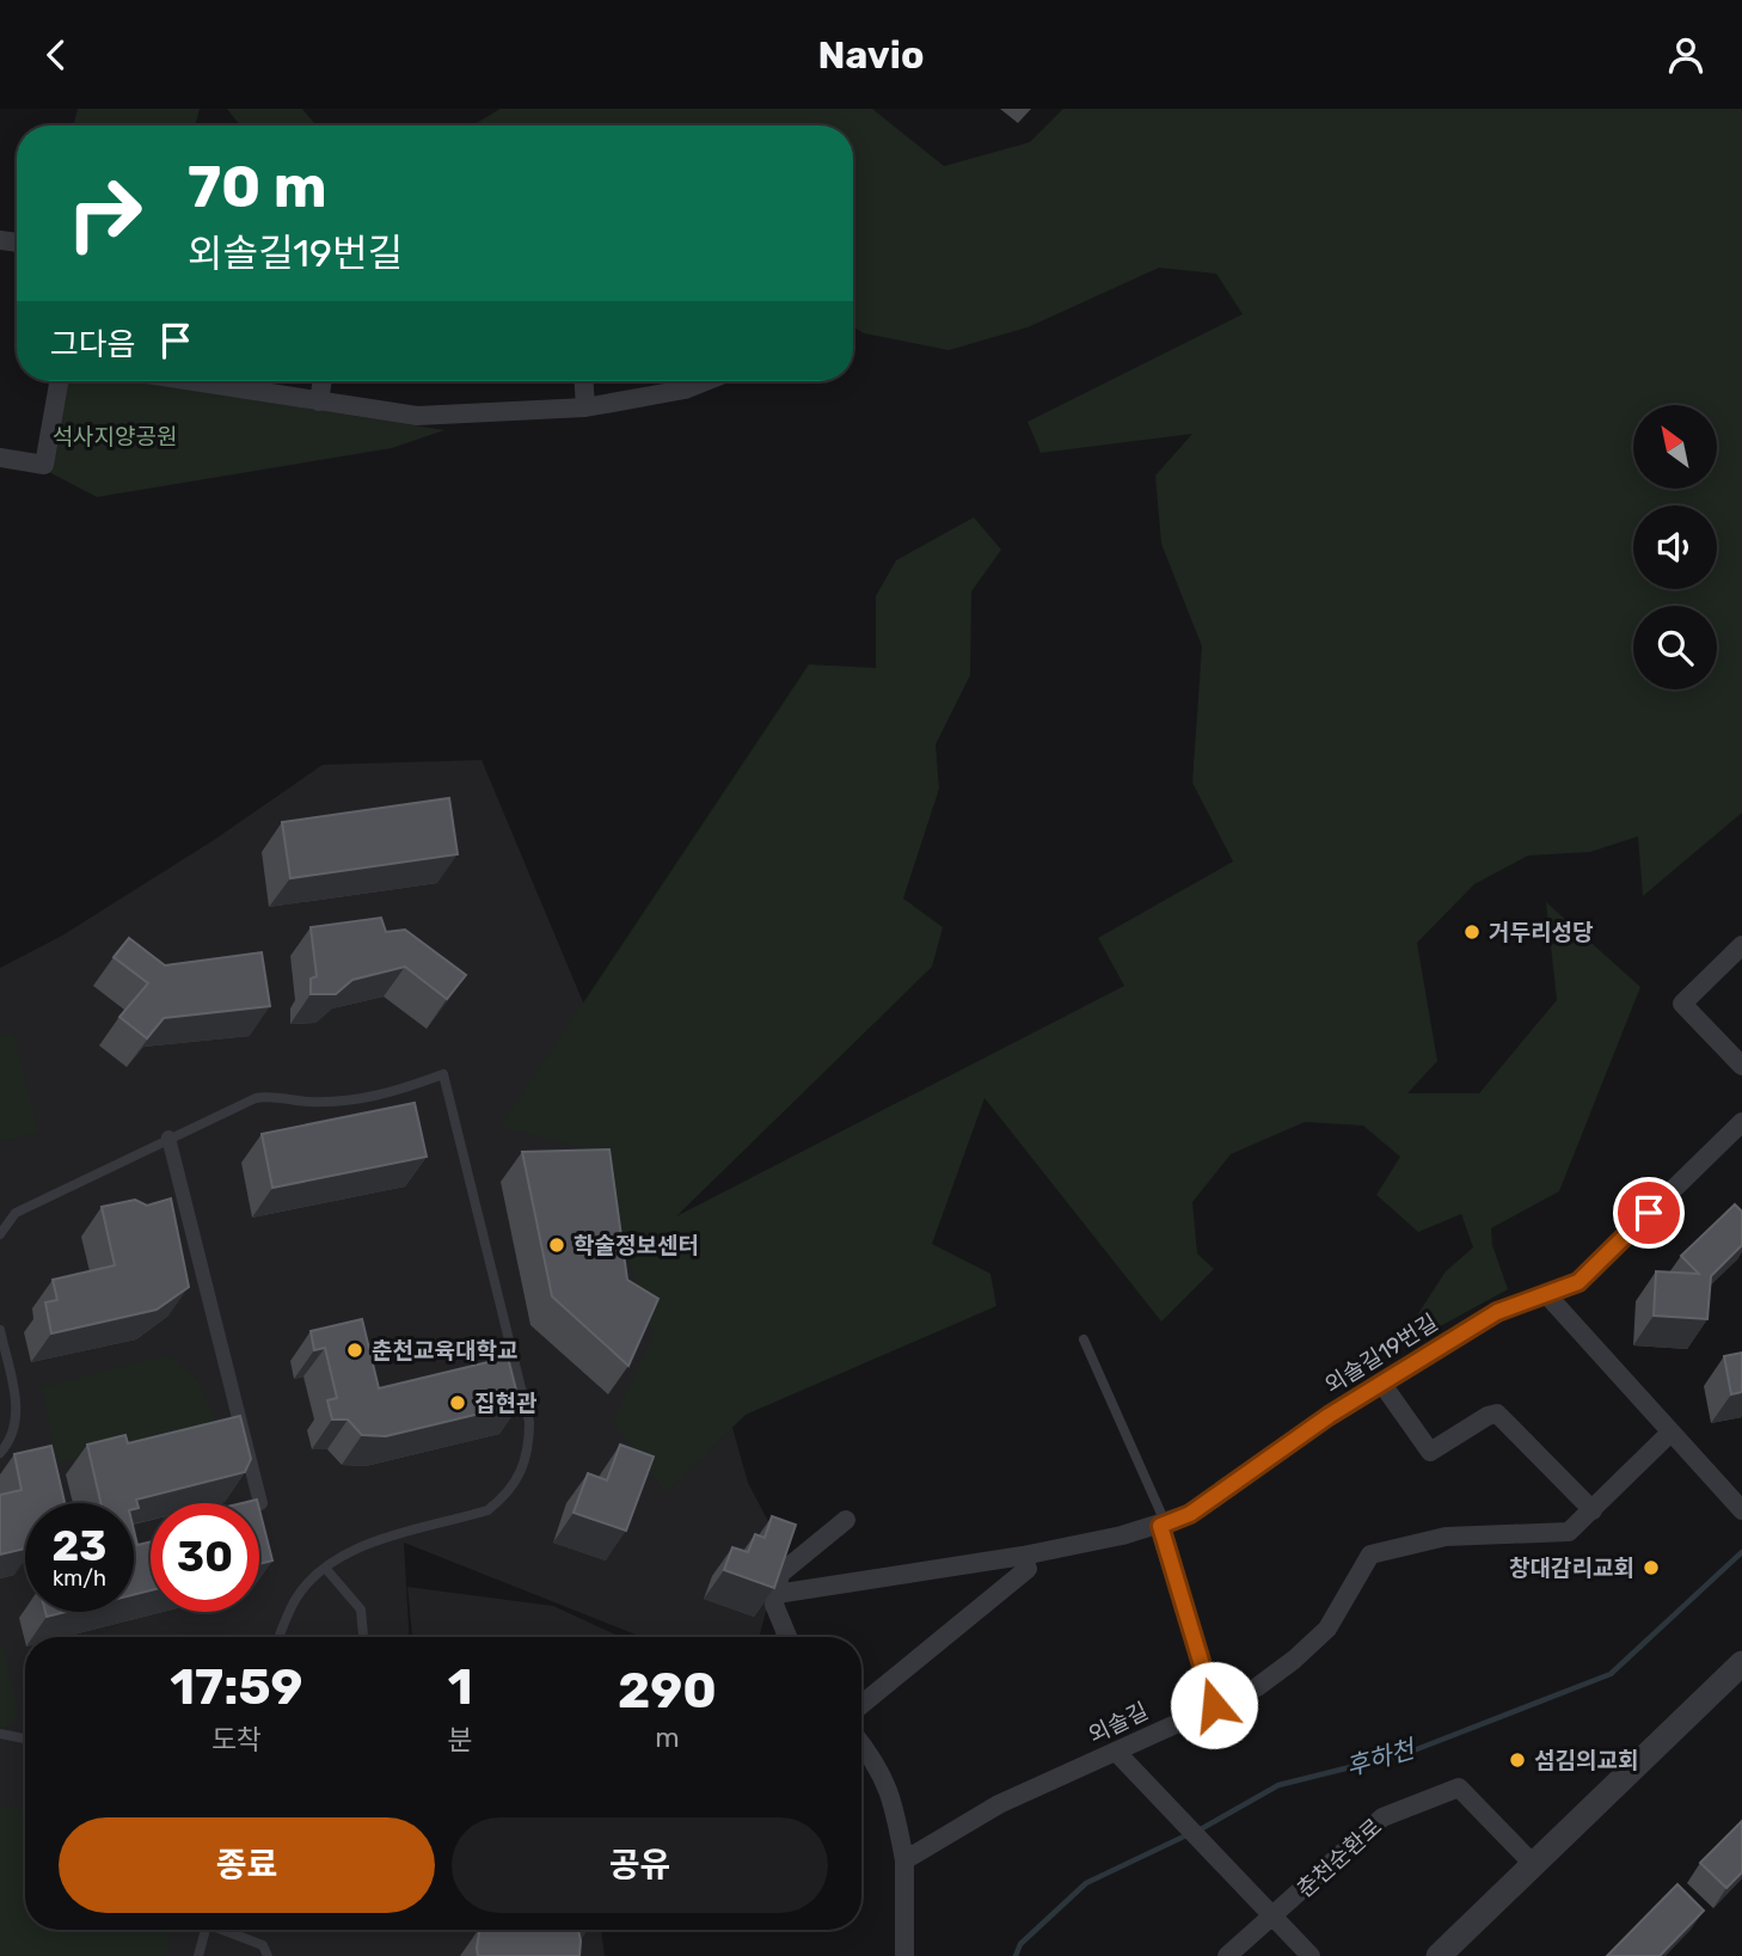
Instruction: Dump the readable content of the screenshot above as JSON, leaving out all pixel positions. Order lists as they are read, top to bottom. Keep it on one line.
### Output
{"streets":{"street":["외솔길19번길","외솔길","춘천순환로"]},"water":["후하천"],"parks":["석사지양공원"],"places":["거두리성당","학술정보센터","춘천교육대학교","집현관","창대감리교회","섬김의교회"],"north":"top left","page":{"header":"Navio","turn":["70 m","외솔길19번길"],"then":"그다음","speed":"23 km/h","limit":"30","eta":["17:59","도착","1","분","290","m"],"buttons":["종료","공유"]}}
